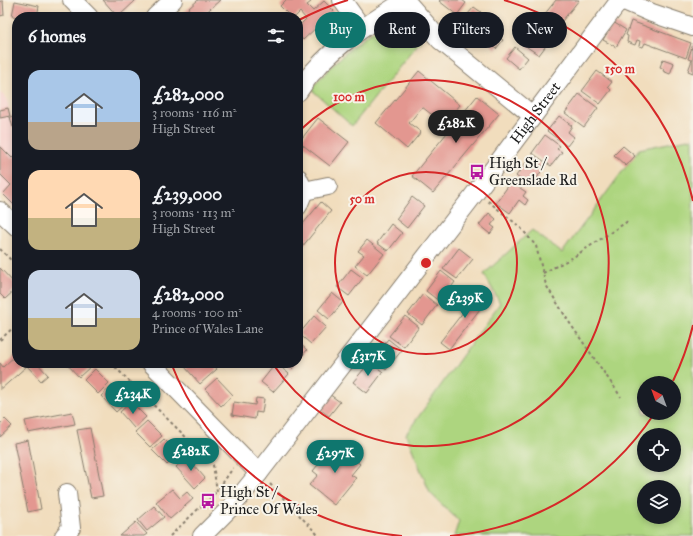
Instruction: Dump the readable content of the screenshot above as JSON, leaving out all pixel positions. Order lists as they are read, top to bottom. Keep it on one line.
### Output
{"streets":{"street":["High Street"]},"places":{"bus stop":["High St / Greenslade Rd","High St / Prince Of Wales"]},"north":"top left","page":{"chip":["Buy","Rent","Filters","New"],"heading":"6 homes","list":[{"name":"£282,000","note":"3 rooms · 116 m² · High Street"},{"name":"£239,000","note":"3 rooms · 113 m² · High Street"},{"name":"£282,000","note":"4 rooms · 100 m² · Prince of Wales Lane"}],"price":["£282K","£239K","£317K","£234K","£282K","£297K"]},"rings":["150 m","100 m","50 m"]}
